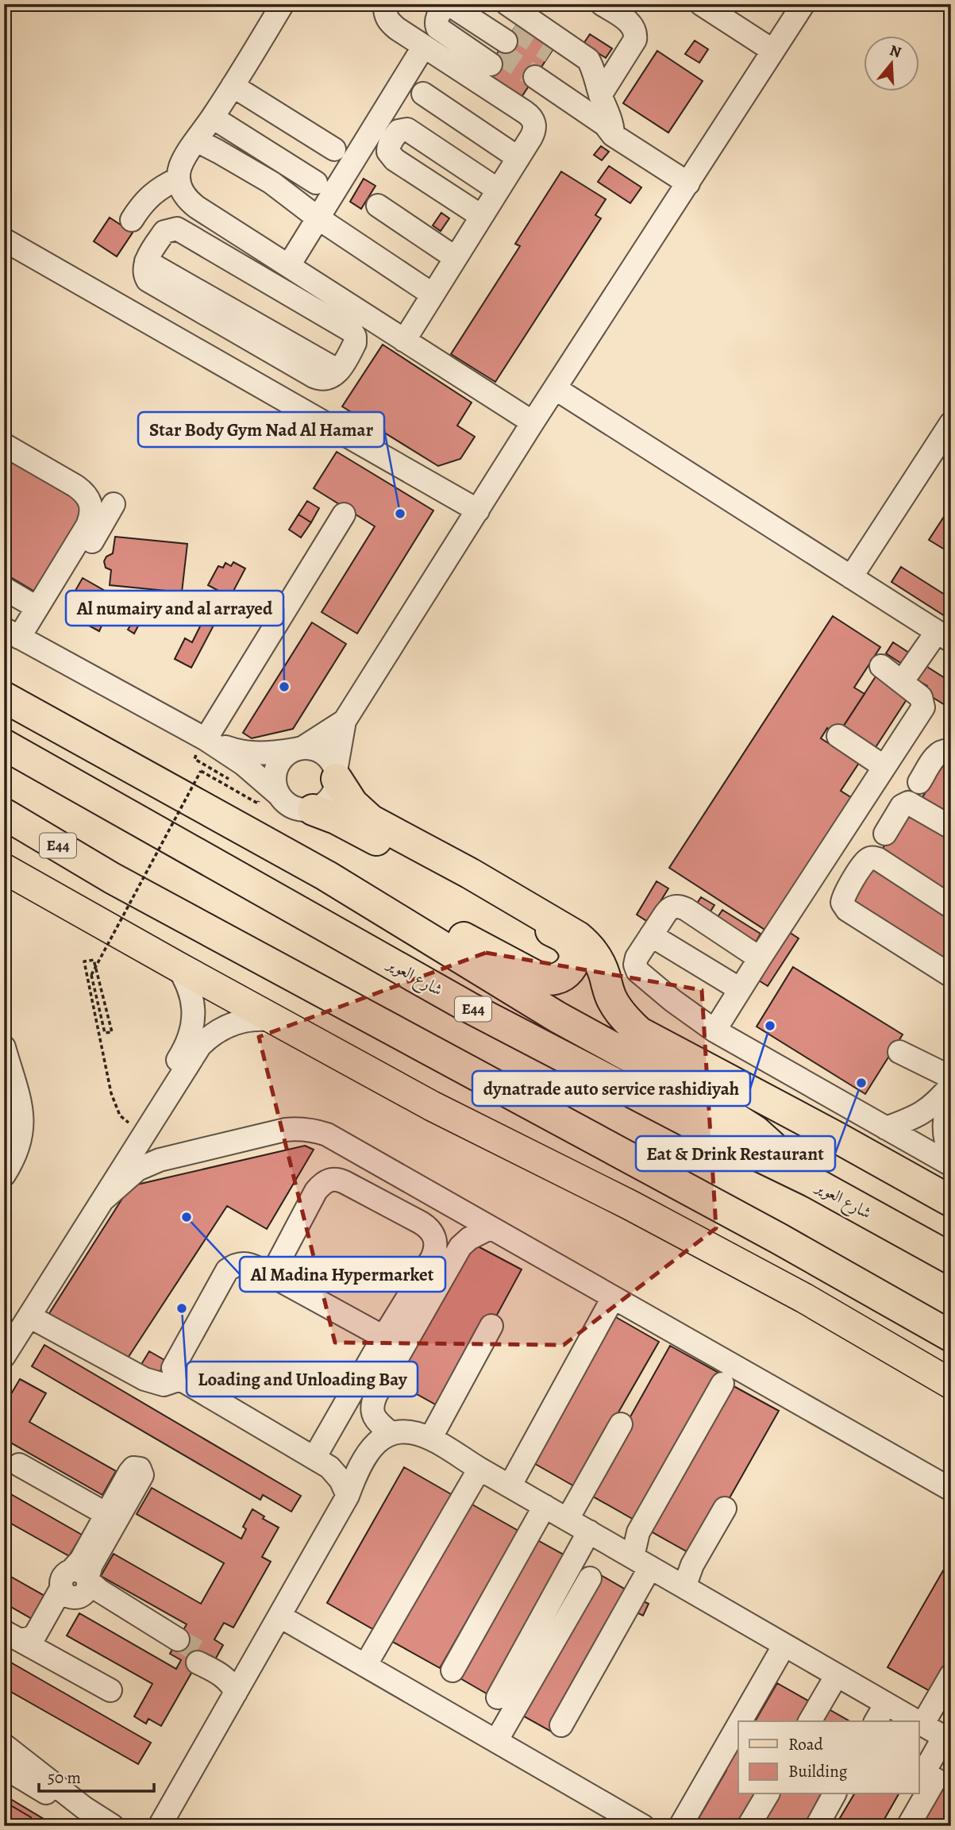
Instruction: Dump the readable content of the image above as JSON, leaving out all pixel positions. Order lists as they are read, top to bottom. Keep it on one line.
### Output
{"streets":{"highway":["E44","شارع العوير"]},"places":["Star Body Gym Nad Al Hamar","Al numairy and al arrayed","dynatrade auto service rashidiyah","Eat & Drink Restaurant","Al Madina Hypermarket","Loading and Unloading Bay"],"legend":["Road","Building"],"scale_bar":"50 m","north":"top"}
